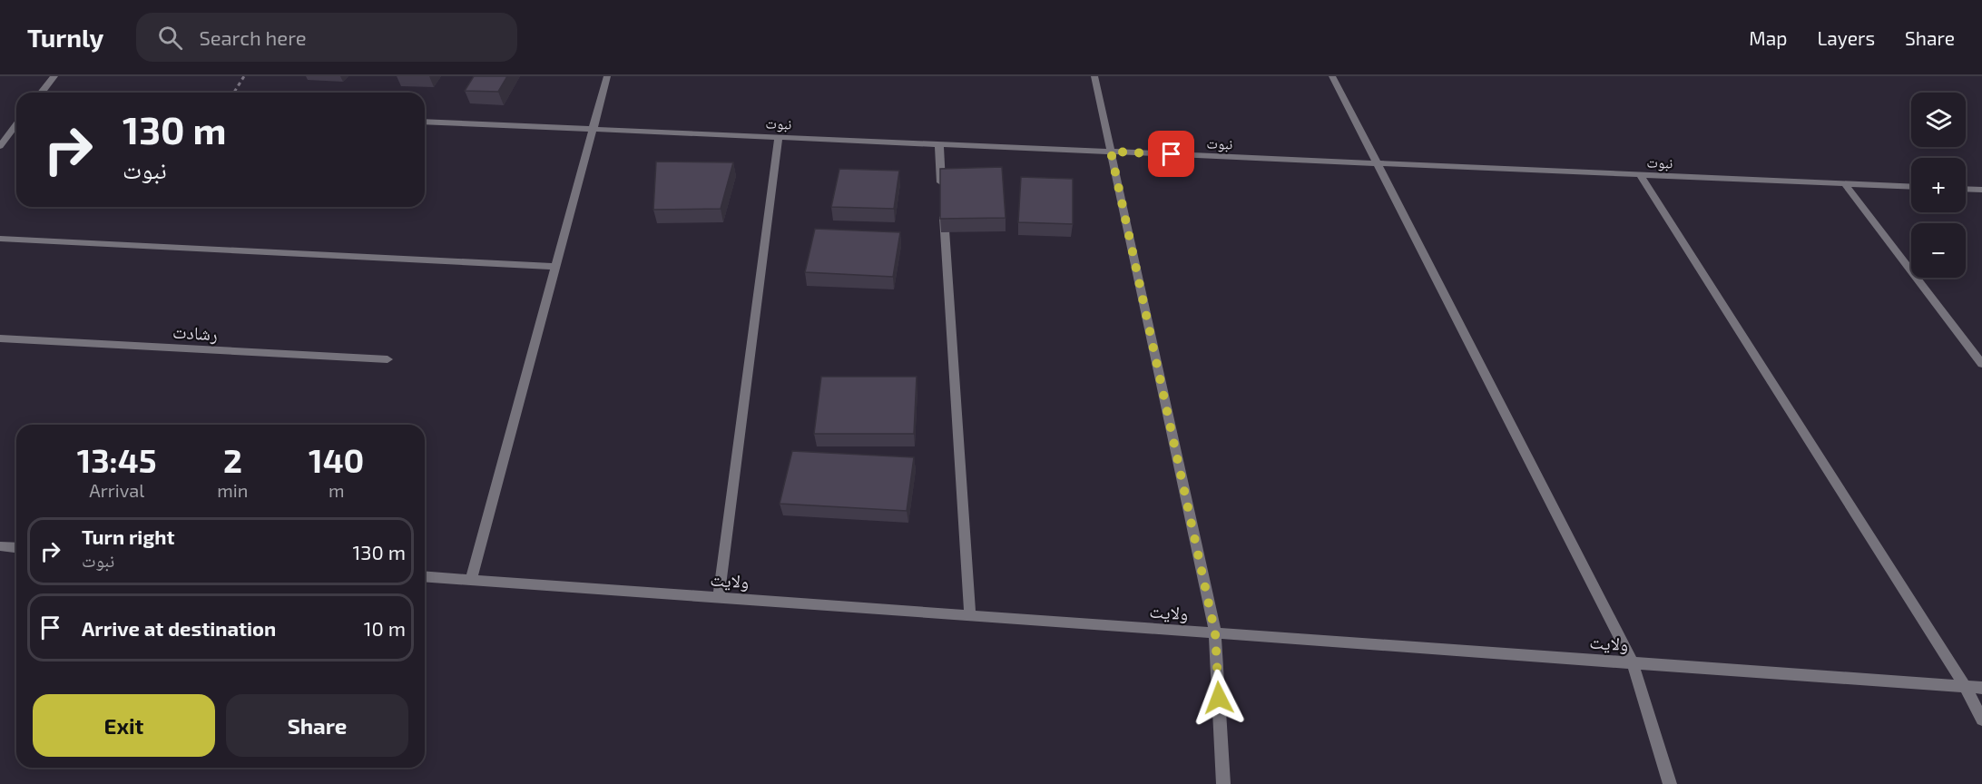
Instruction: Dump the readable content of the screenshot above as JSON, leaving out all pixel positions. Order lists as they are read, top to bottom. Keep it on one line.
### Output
{"streets":{"street":["نبوت","رشادت","ولایت"]},"page":{"header":"Turnly","search":"Search here","nav":["Map","Layers","Share"],"map_buttons":["+","−"],"turn":["130 m","نبوت"],"eta":["13:45","Arrival","2","min","140","m"],"list":[{"name":"Turn right","note":"نبوت","value":"130 m"},{"name":"Arrive at destination","value":"10 m"}],"buttons":["Exit","Share"]}}
